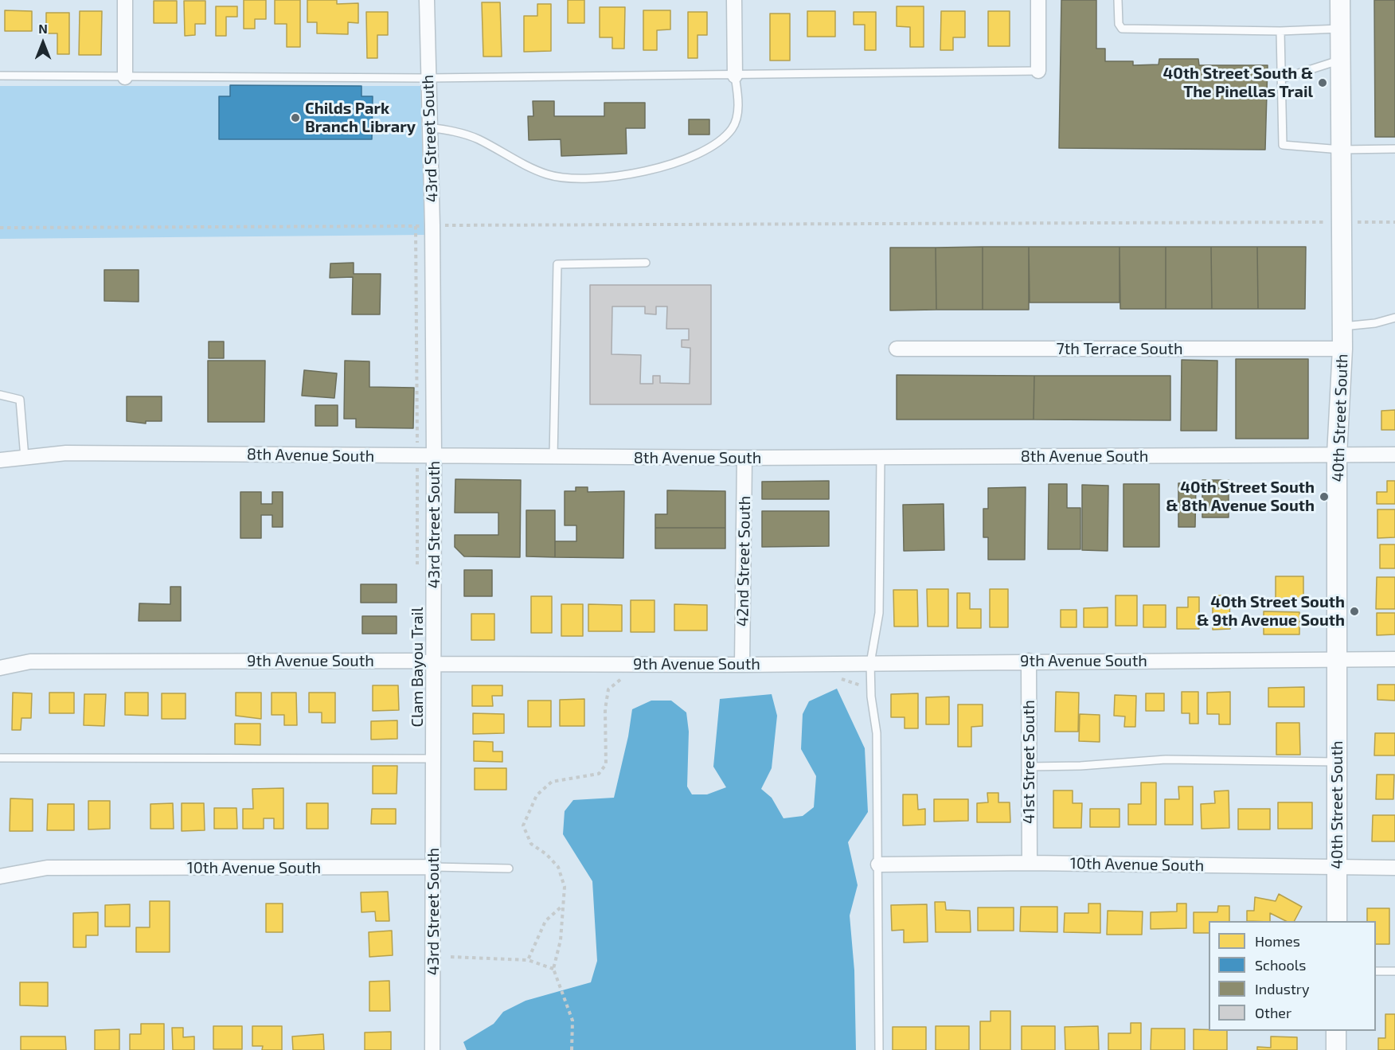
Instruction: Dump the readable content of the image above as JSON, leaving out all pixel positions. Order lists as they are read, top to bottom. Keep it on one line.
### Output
{"streets":{"street":["43rd Street South","7th Terrace South","40th Street South","8th Avenue South","42nd Street South","9th Avenue South","41st Street South","10th Avenue South"]},"crossings":[["43rd Street South","8th Avenue South"],["43rd Street South","9th Avenue South"],["43rd Street South","10th Avenue South"],["7th Terrace South","40th Street South"],["40th Street South","8th Avenue South"],["40th Street South","9th Avenue South"],["40th Street South","10th Avenue South"],["8th Avenue South","42nd Street South"],["42nd Street South","9th Avenue South"],["9th Avenue South","41st Street South"],["41st Street South","10th Avenue South"]],"places":["40th Street South & The Pinellas Trail","Childs Park Branch Library","40th Street South & 8th Avenue South","40th Street South & 9th Avenue South"],"legend":["Homes","Schools","Industry","Other"],"north":"top"}
